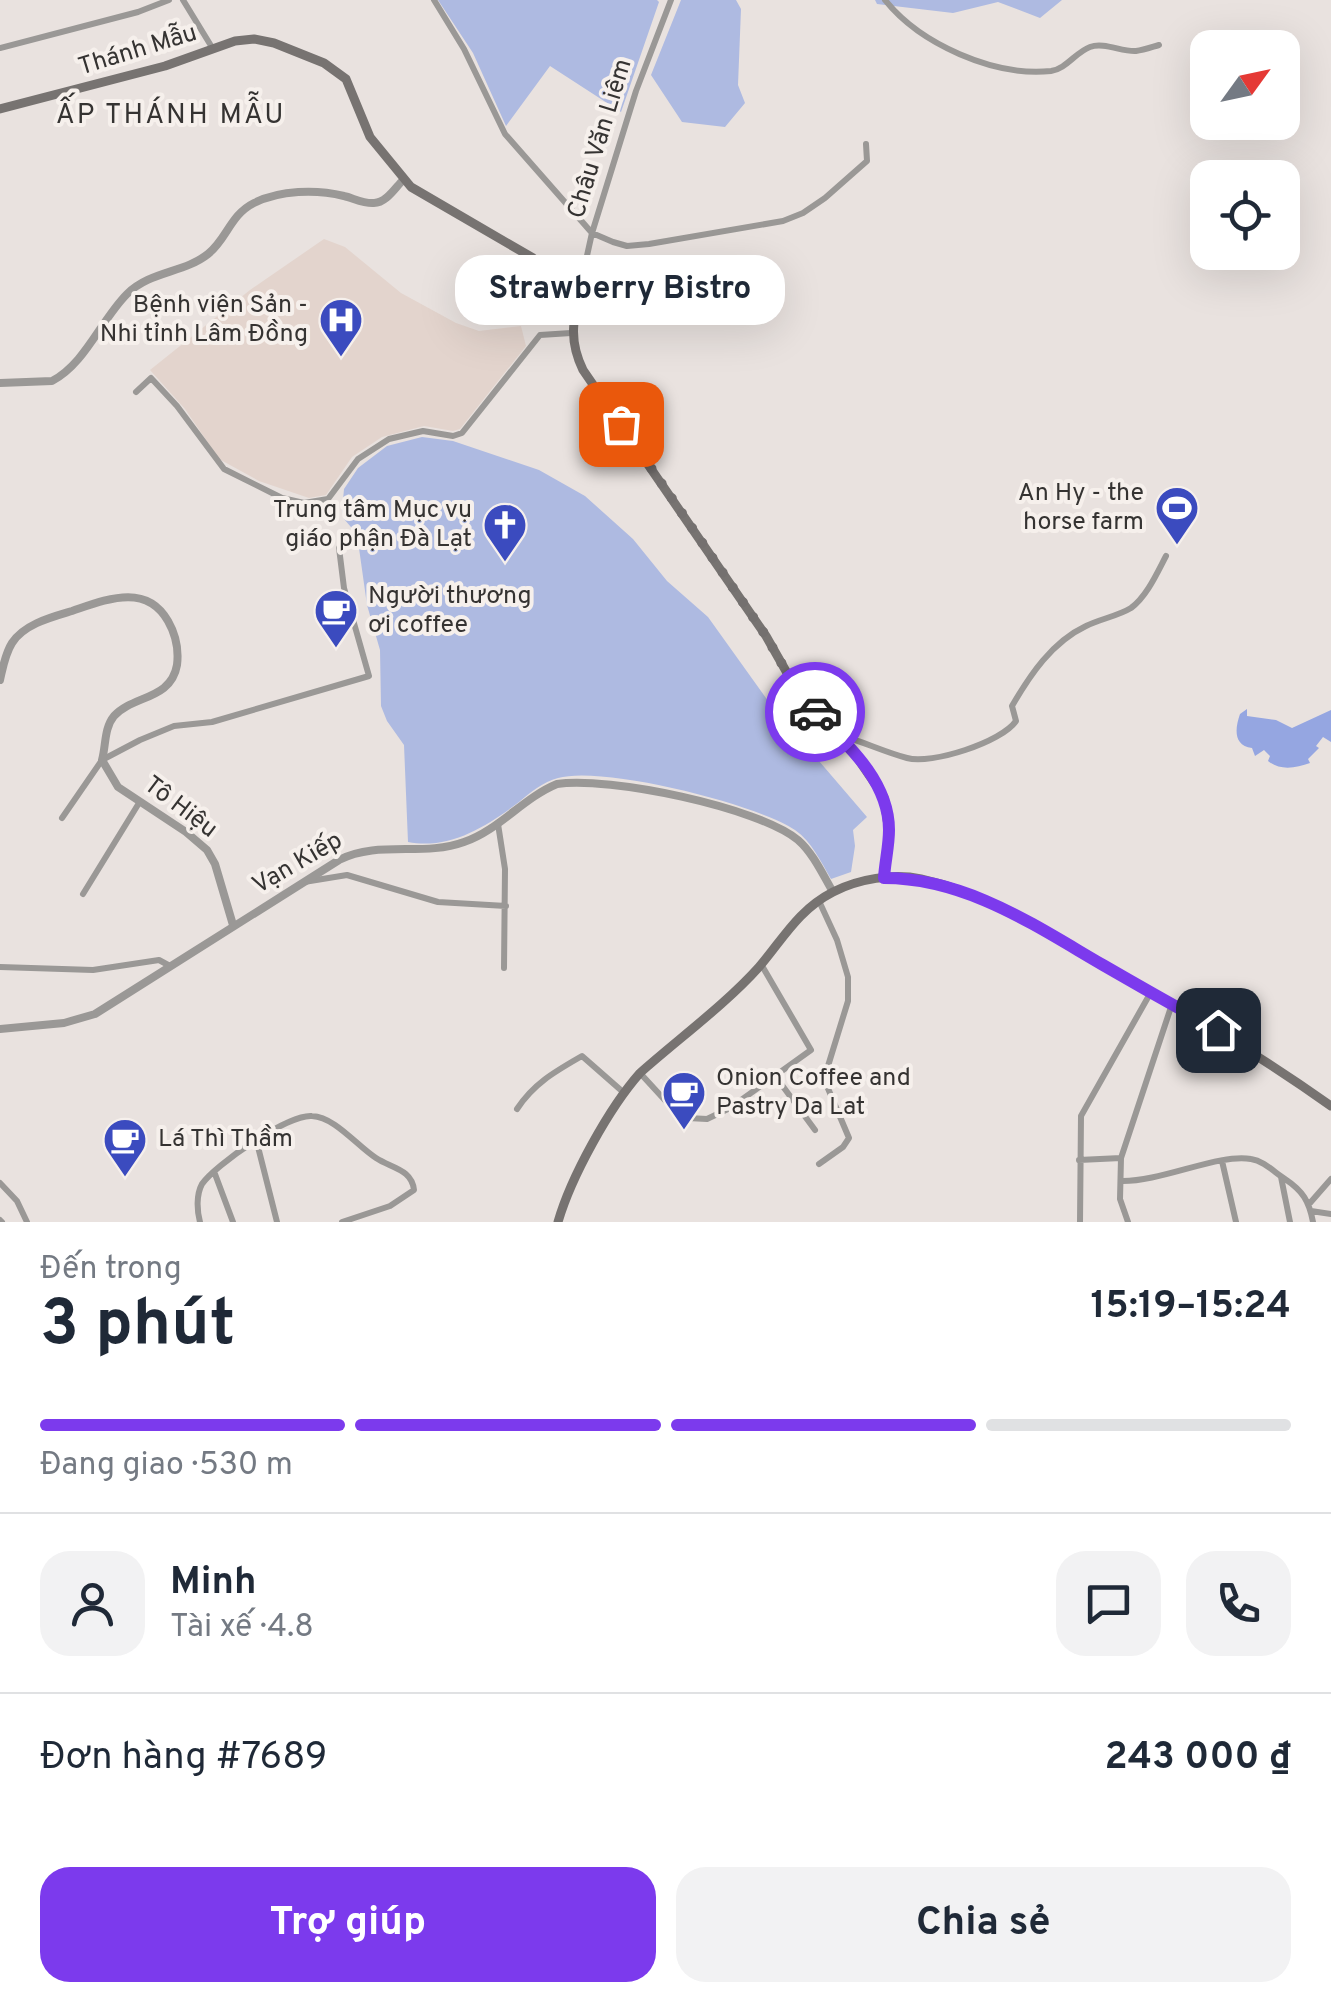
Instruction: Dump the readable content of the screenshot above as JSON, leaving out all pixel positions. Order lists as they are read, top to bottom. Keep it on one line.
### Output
{"streets":{"main road":["Thánh Mẫu"],"street":["Châu Văn Liêm","Tô Hiệu","Vạn Kiếp"]},"crossings":[["Thánh Mẫu","Châu Văn Liêm"],["Tô Hiệu","Vạn Kiếp"]],"districts":["ẤP THÁNH MẪU"],"places":{"hospital":["Bệnh viện Sản - Nhi tỉnh Lâm Đồng"],"other":["Strawberry Bistro"],"sports":["An Hy - the horse farm"],"church":["Trung tâm Mục vụ giáo phận Đà Lạt"],"cafe":["Người thương ơi coffee","Onion Coffee and Pastry Da Lat","Lá Thì Thầm"]},"north":"top right","page":{"bubble":"Strawberry Bistro","heading":["3 phút","Đến trong","15:19–15:24"],"panel":["Minh","Tài xế · 4.8","Đơn hàng #7689","243 000 ₫"],"bar":"Đang giao · 530 m","buttons":["Trợ giúp","Chia sẻ"]}}
